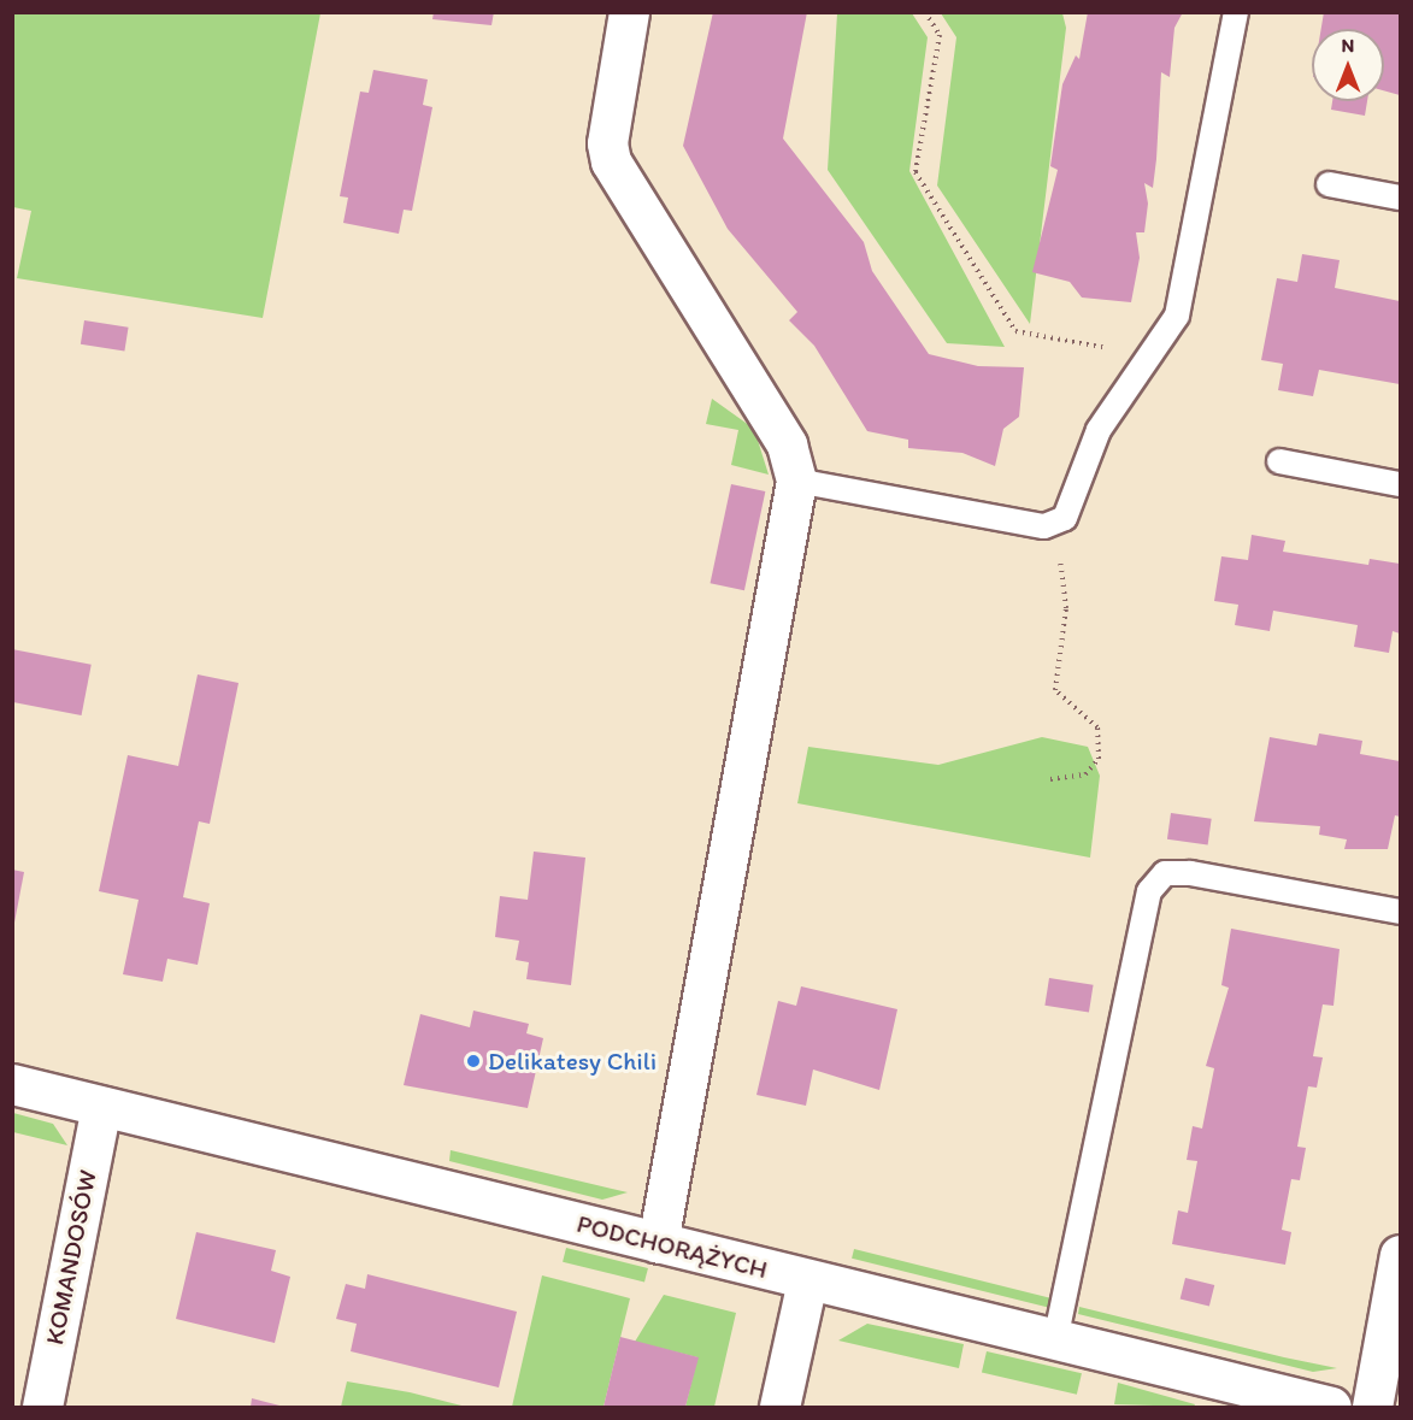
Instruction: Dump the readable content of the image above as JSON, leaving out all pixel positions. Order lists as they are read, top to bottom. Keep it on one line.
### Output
{"streets":{"street":["PODCHORĄŻYCH","KOMANDOSÓW"]},"crossings":[["PODCHORĄŻYCH","KOMANDOSÓW"]],"places":["Delikatesy Chili"],"north":"top"}
